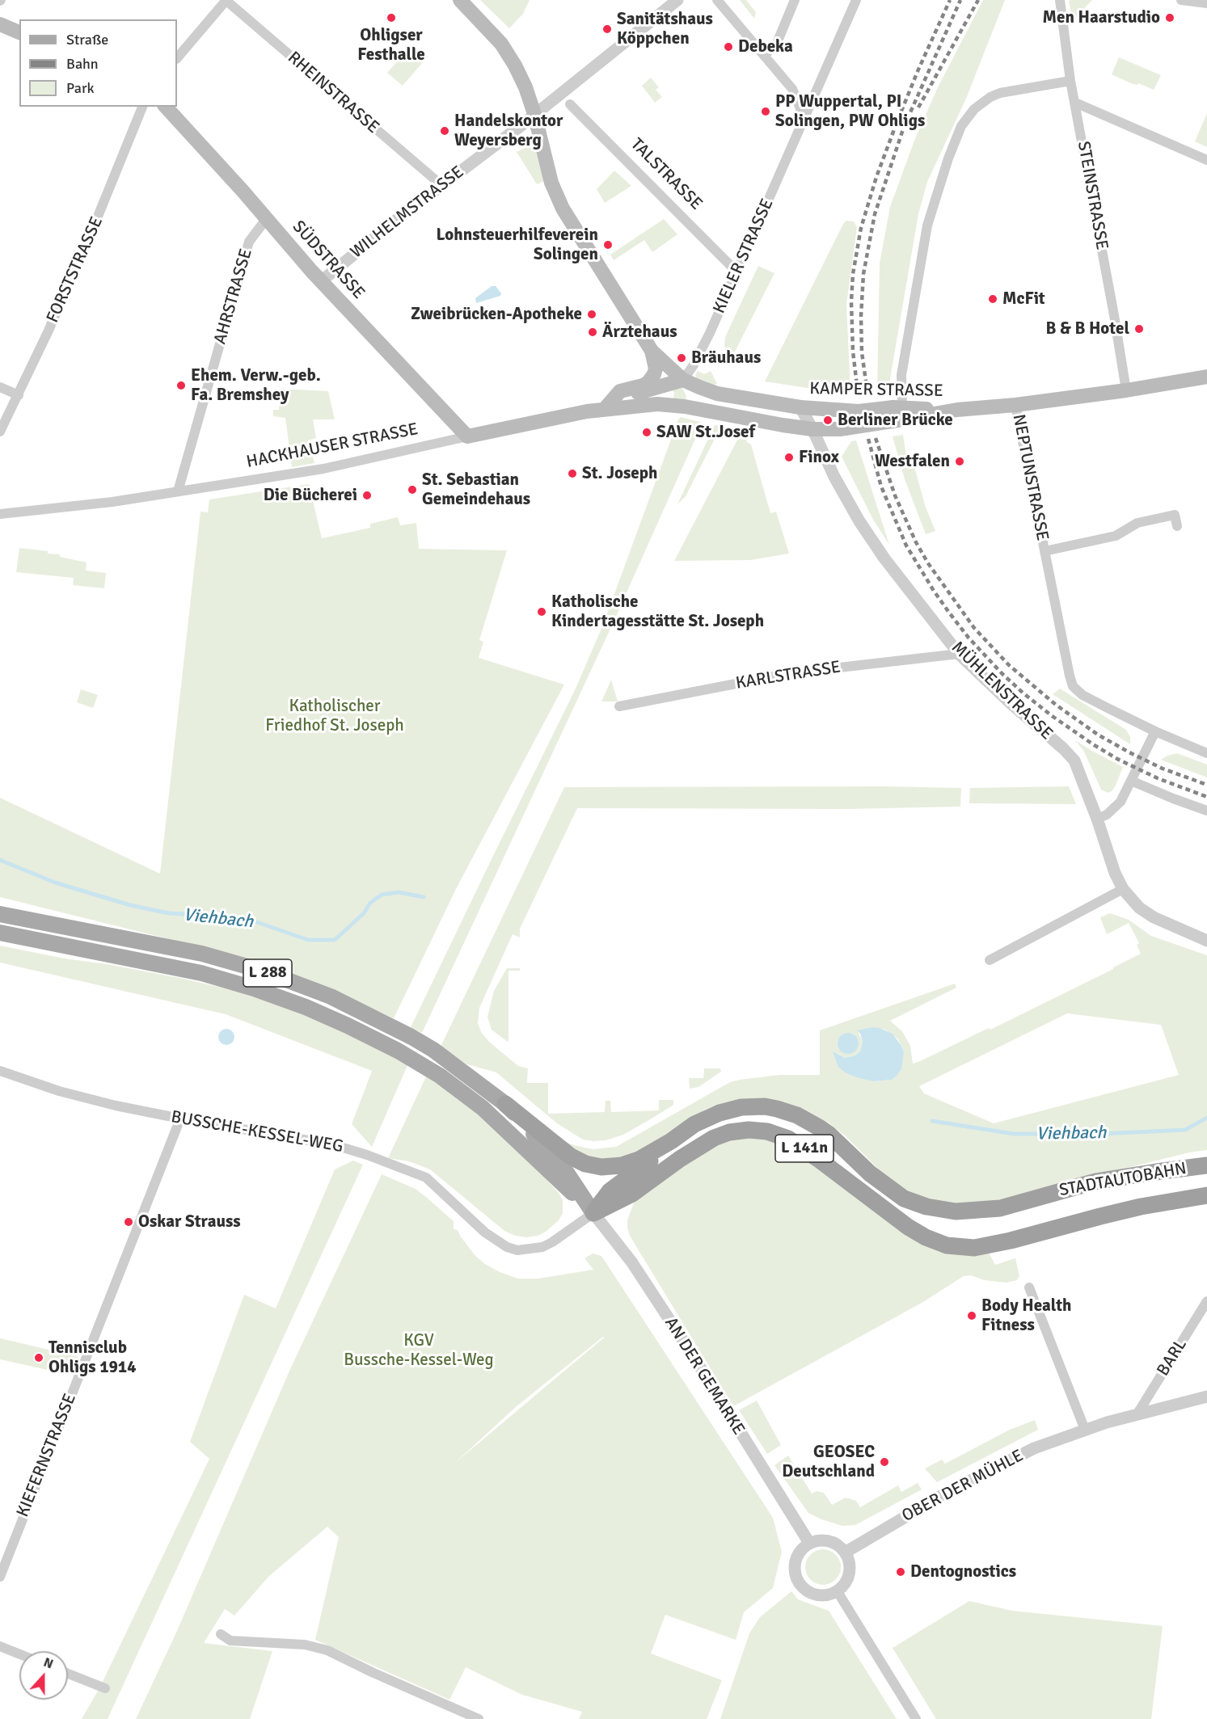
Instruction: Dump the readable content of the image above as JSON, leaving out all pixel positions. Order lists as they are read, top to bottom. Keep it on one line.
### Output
{"streets":{"highway":["L 288","L 141n","STADTAUTOBAHN"],"main road":["SÜDSTRASSE","KAMPER STRASSE","HACKHAUSER STRASSE"],"street":["RHEINSTRASSE","TALSTRASSE","STEINSTRASSE","WILHELMSTRASSE","KIELER STRASSE","FORSTSTRASSE","AHRSTRASSE","NEPTUNSTRASSE","KARLSTRASSE","MÜHLENSTRASSE","BUSSCHE-KESSEL-WEG","BARL","AN DER GEMARKE","KIEFERNSTRASSE","OBER DER MÜHLE"]},"crossings":[["RHEINSTRASSE","WILHELMSTRASSE"],["TALSTRASSE","KIELER STRASSE"],["STEINSTRASSE","KAMPER STRASSE"],["WILHELMSTRASSE","SÜDSTRASSE"],["KIELER STRASSE","KAMPER STRASSE"],["SÜDSTRASSE","AHRSTRASSE"],["SÜDSTRASSE","HACKHAUSER STRASSE"],["AHRSTRASSE","HACKHAUSER STRASSE"],["KAMPER STRASSE","HACKHAUSER STRASSE"],["KAMPER STRASSE","NEPTUNSTRASSE"],["KAMPER STRASSE","MÜHLENSTRASSE"],["KARLSTRASSE","MÜHLENSTRASSE"],["L 288","BUSSCHE-KESSEL-WEG"],["L 288","STADTAUTOBAHN"],["L 288","AN DER GEMARKE"],["BUSSCHE-KESSEL-WEG","STADTAUTOBAHN"],["BUSSCHE-KESSEL-WEG","AN DER GEMARKE"],["BUSSCHE-KESSEL-WEG","KIEFERNSTRASSE"],["STADTAUTOBAHN","AN DER GEMARKE"],["BARL","OBER DER MÜHLE"],["AN DER GEMARKE","OBER DER MÜHLE"]],"water":["Viehbach"],"parks":["Katholischer Friedhof St. Joseph","KGV Bussche-Kessel-Weg"],"places":["Ohligser Festhalle","Men Haarstudio","Sanitätshaus Köppchen","Debeka","PP Wuppertal, PI Solingen, PW Ohligs","Handelskontor Weyersberg","Lohnsteuerhilfeverein Solingen","McFit","Zweibrücken-Apotheke","B & B Hotel","Ärztehaus","Bräuhaus","Ehem. Verw.-geb. Fa. Bremshey","Berliner Brücke","SAW St.Josef","Finox","Westfalen","St. Joseph","St. Sebastian Gemeindehaus","Die Bücherei","Katholische Kindertagesstätte St. Joseph","Oskar Strauss","Body Health Fitness","Tennisclub Ohligs 1914","GEOSEC Deutschland","Dentognostics"],"legend":["Straße","Bahn","Park"],"north":"top"}
